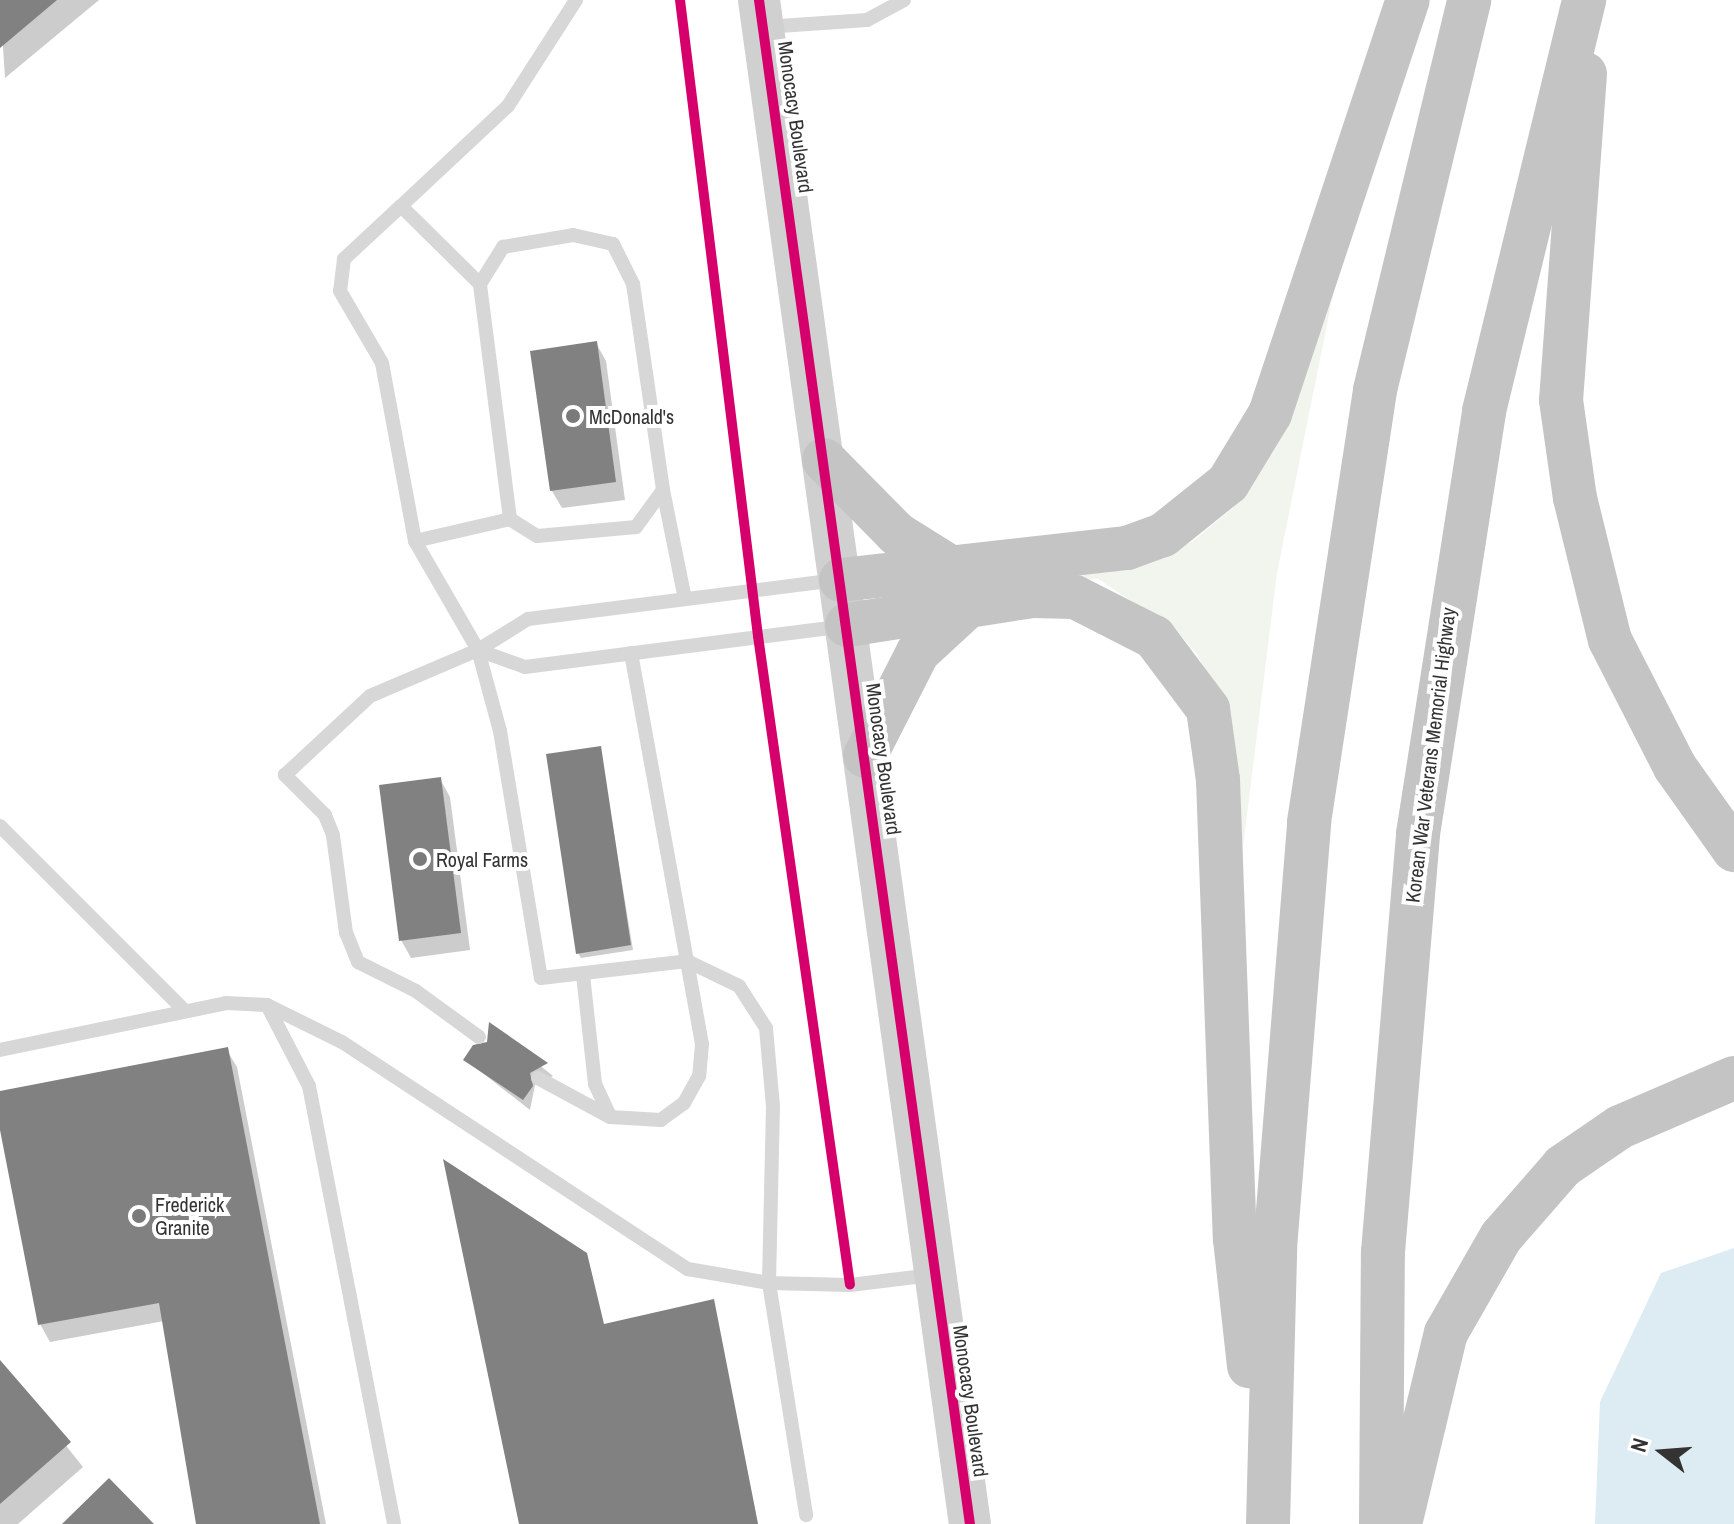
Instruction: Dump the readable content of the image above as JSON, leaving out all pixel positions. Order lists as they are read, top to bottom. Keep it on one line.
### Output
{"streets":{"highway":["Korean War Veterans Memorial Highway"],"main road":["Monocacy Boulevard"]},"places":["McDonald's","Royal Farms","Frederick Granite"],"north":"left"}
